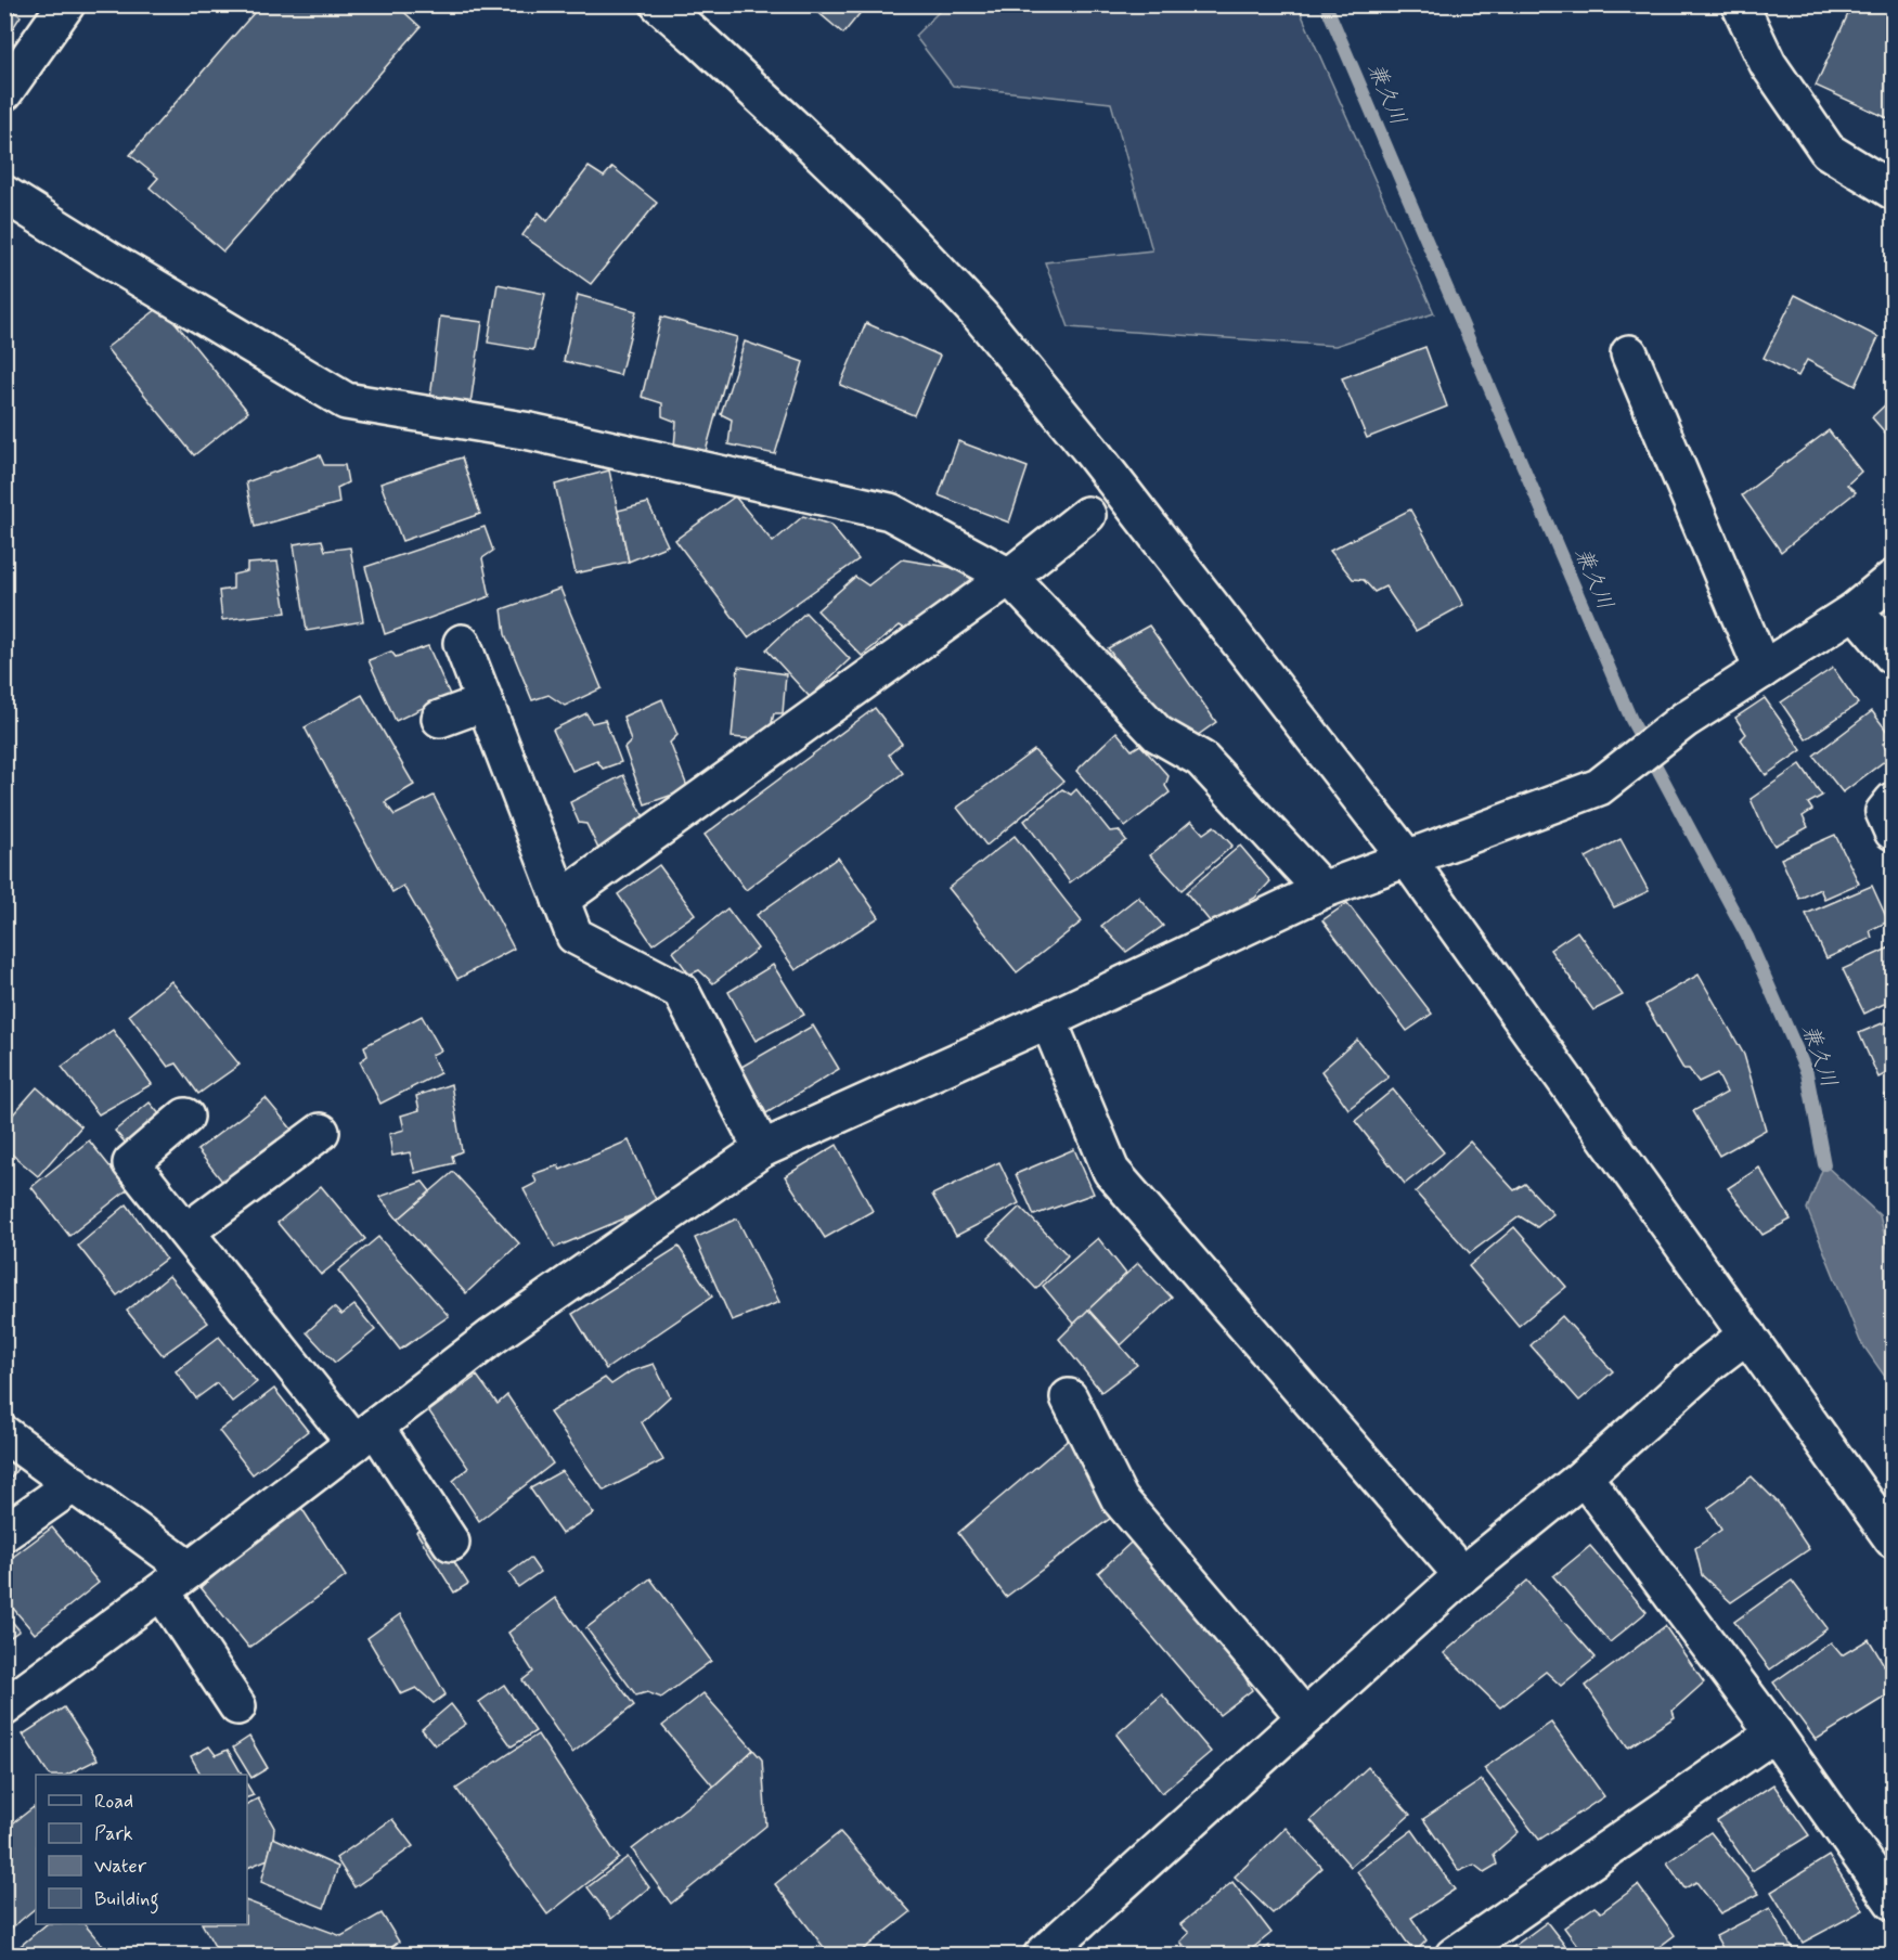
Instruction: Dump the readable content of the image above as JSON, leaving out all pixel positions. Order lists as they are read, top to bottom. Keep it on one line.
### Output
{"water":["兼久川"],"legend":["Road","Park","Water","Building"]}
